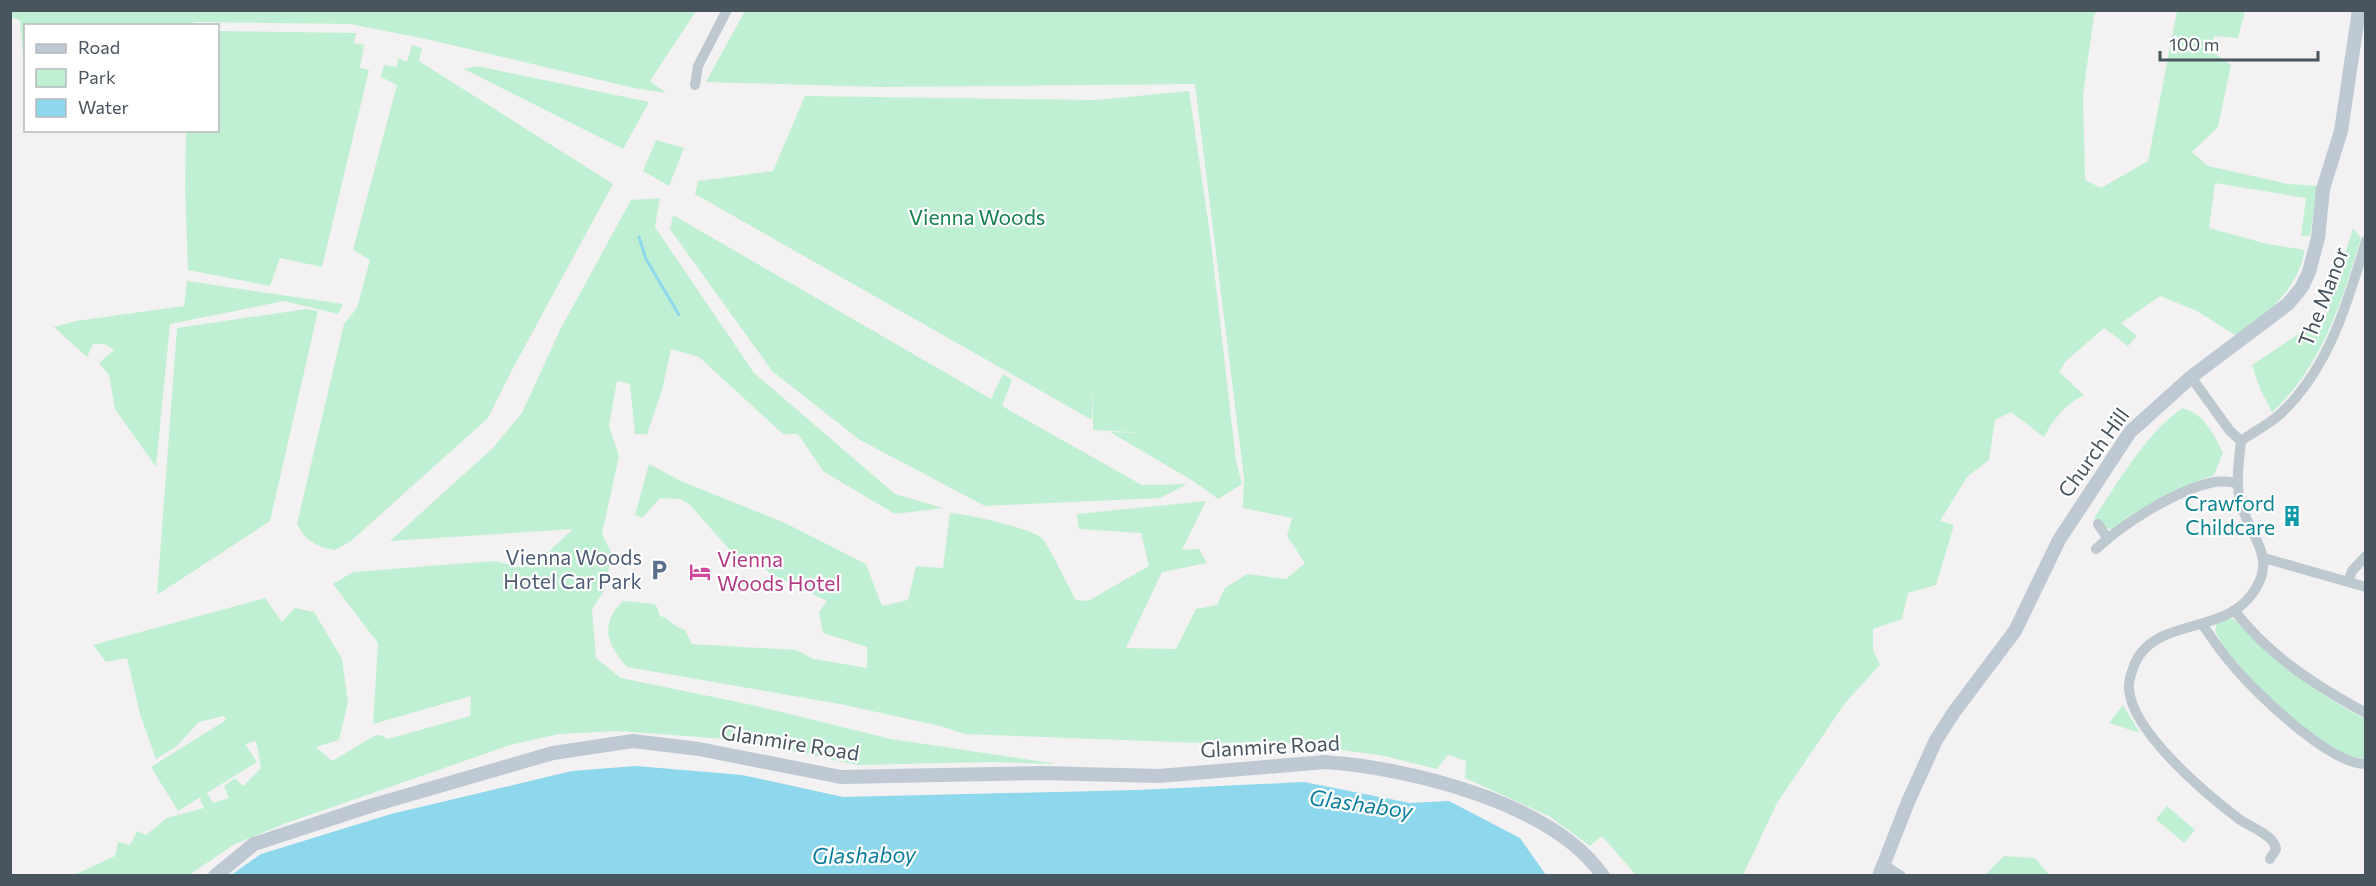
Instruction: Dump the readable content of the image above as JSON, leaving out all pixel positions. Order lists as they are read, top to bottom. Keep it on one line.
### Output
{"streets":{"main road":["Church Hill","Glanmire Road"],"street":["The Manor"]},"water":["Glashaboy"],"parks":["Vienna Woods"],"places":{"building":["Crawford Childcare"],"parking":["Vienna Woods Hotel Car Park"],"hotel":["Vienna Woods Hotel"]},"legend":["Road","Park","Water"],"scale_bar":"100 m"}
